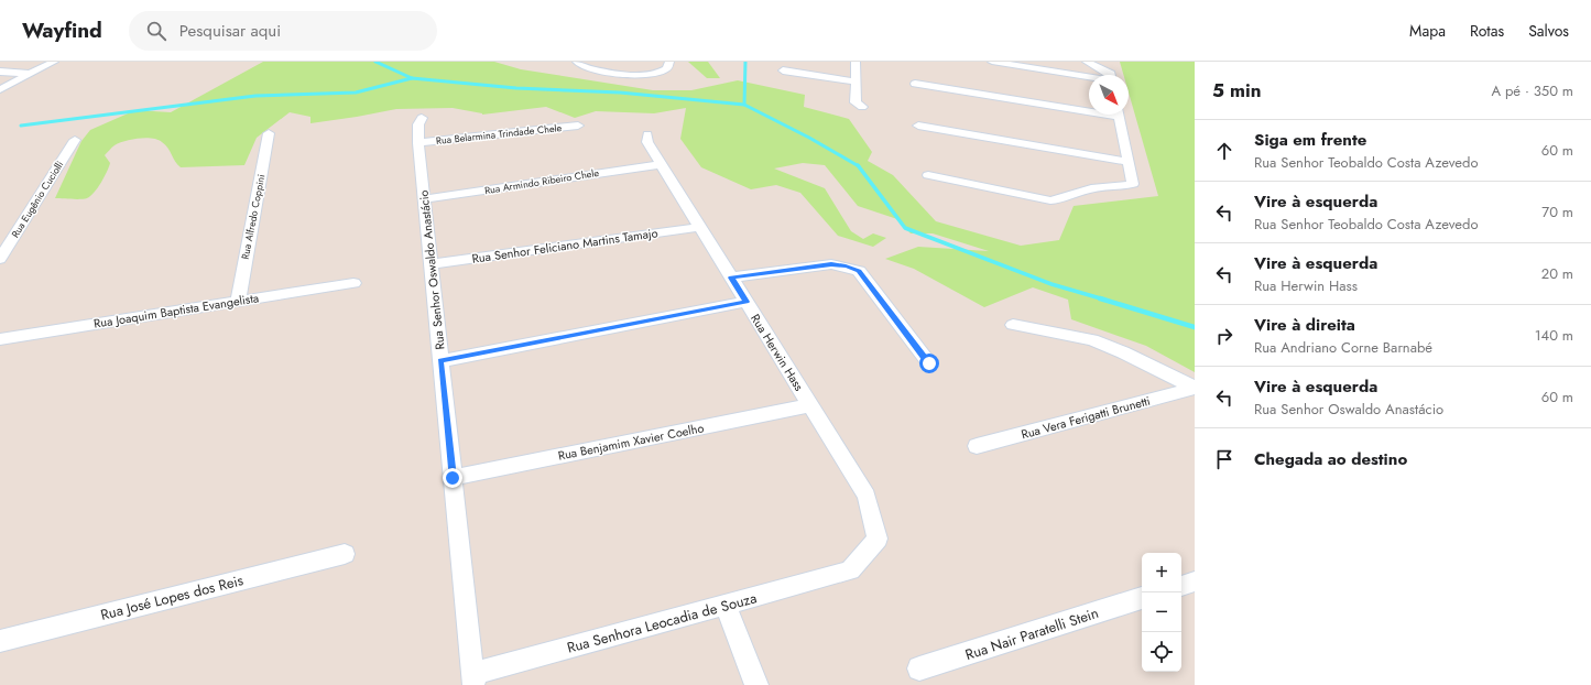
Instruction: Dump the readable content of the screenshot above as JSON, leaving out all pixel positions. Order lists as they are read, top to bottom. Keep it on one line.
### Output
{"streets":{"street":["Rua Belarmina Trindade Chele","Rua Armindo Ribeiro Chele","Rua Eugênio Cuciolli","Rua Alfredo Coppini","Rua Senhor Feliciano Martins Tamajo","Rua Senhor Oswaldo Anastácio","Rua Joaquim Baptista Evangelista","Rua Herwin Hass","Rua Vera Ferigatti Brunetti","Rua Benjamim Xavier Coelho","Rua José Lopes dos Reis","Rua Senhora Leocadia de Souza","Rua Nair Paratelli Stein"]},"crossings":[["Rua Belarmina Trindade Chele","Rua Senhor Oswaldo Anastácio"],["Rua Armindo Ribeiro Chele","Rua Senhor Oswaldo Anastácio"],["Rua Armindo Ribeiro Chele","Rua Herwin Hass"],["Rua Alfredo Coppini","Rua Joaquim Baptista Evangelista"],["Rua Senhor Feliciano Martins Tamajo","Rua Senhor Oswaldo Anastácio"],["Rua Senhor Feliciano Martins Tamajo","Rua Herwin Hass"],["Rua Senhor Oswaldo Anastácio","Rua Benjamim Xavier Coelho"],["Rua Senhor Oswaldo Anastácio","Rua Senhora Leocadia de Souza"],["Rua Herwin Hass","Rua Benjamim Xavier Coelho"],["Rua Herwin Hass","Rua Senhora Leocadia de Souza"]],"north":"bottom right","page":{"header":"Wayfind","search":"Pesquisar aqui","nav":["Mapa","Rotas","Salvos"],"heading":["5 min","A pé · 350 m"],"list":[["Siga em frente","Rua Senhor Teobaldo Costa Azevedo","60 m"],["Vire à esquerda","Rua Senhor Teobaldo Costa Azevedo","70 m"],["Vire à esquerda","Rua Herwin Hass","20 m"],["Vire à direita","Rua Andriano Corne Barnabé","140 m"],["Vire à esquerda","Rua Senhor Oswaldo Anastácio","60 m"],"Chegada ao destino"],"map_buttons":["+","−"]}}
